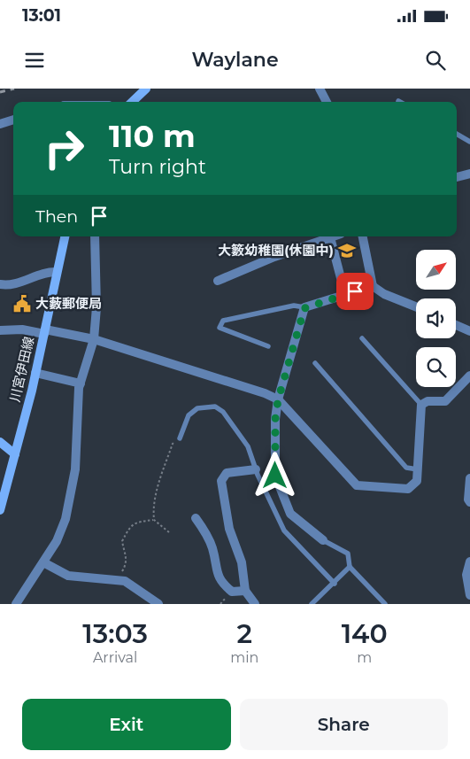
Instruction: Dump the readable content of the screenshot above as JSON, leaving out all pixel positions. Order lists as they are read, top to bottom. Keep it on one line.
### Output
{"streets":{"main road":["川宮伊田線"]},"places":{"school or university":["大籔幼稚園(休園中)"],"public building":["大藪郵便局"]},"north":"top right","page":{"status":"13:01","header":"Waylane","turn":["110 m","Turn right"],"then":"Then","eta":["13:03","Arrival","2","min","140","m"],"buttons":["Exit","Share"]}}
